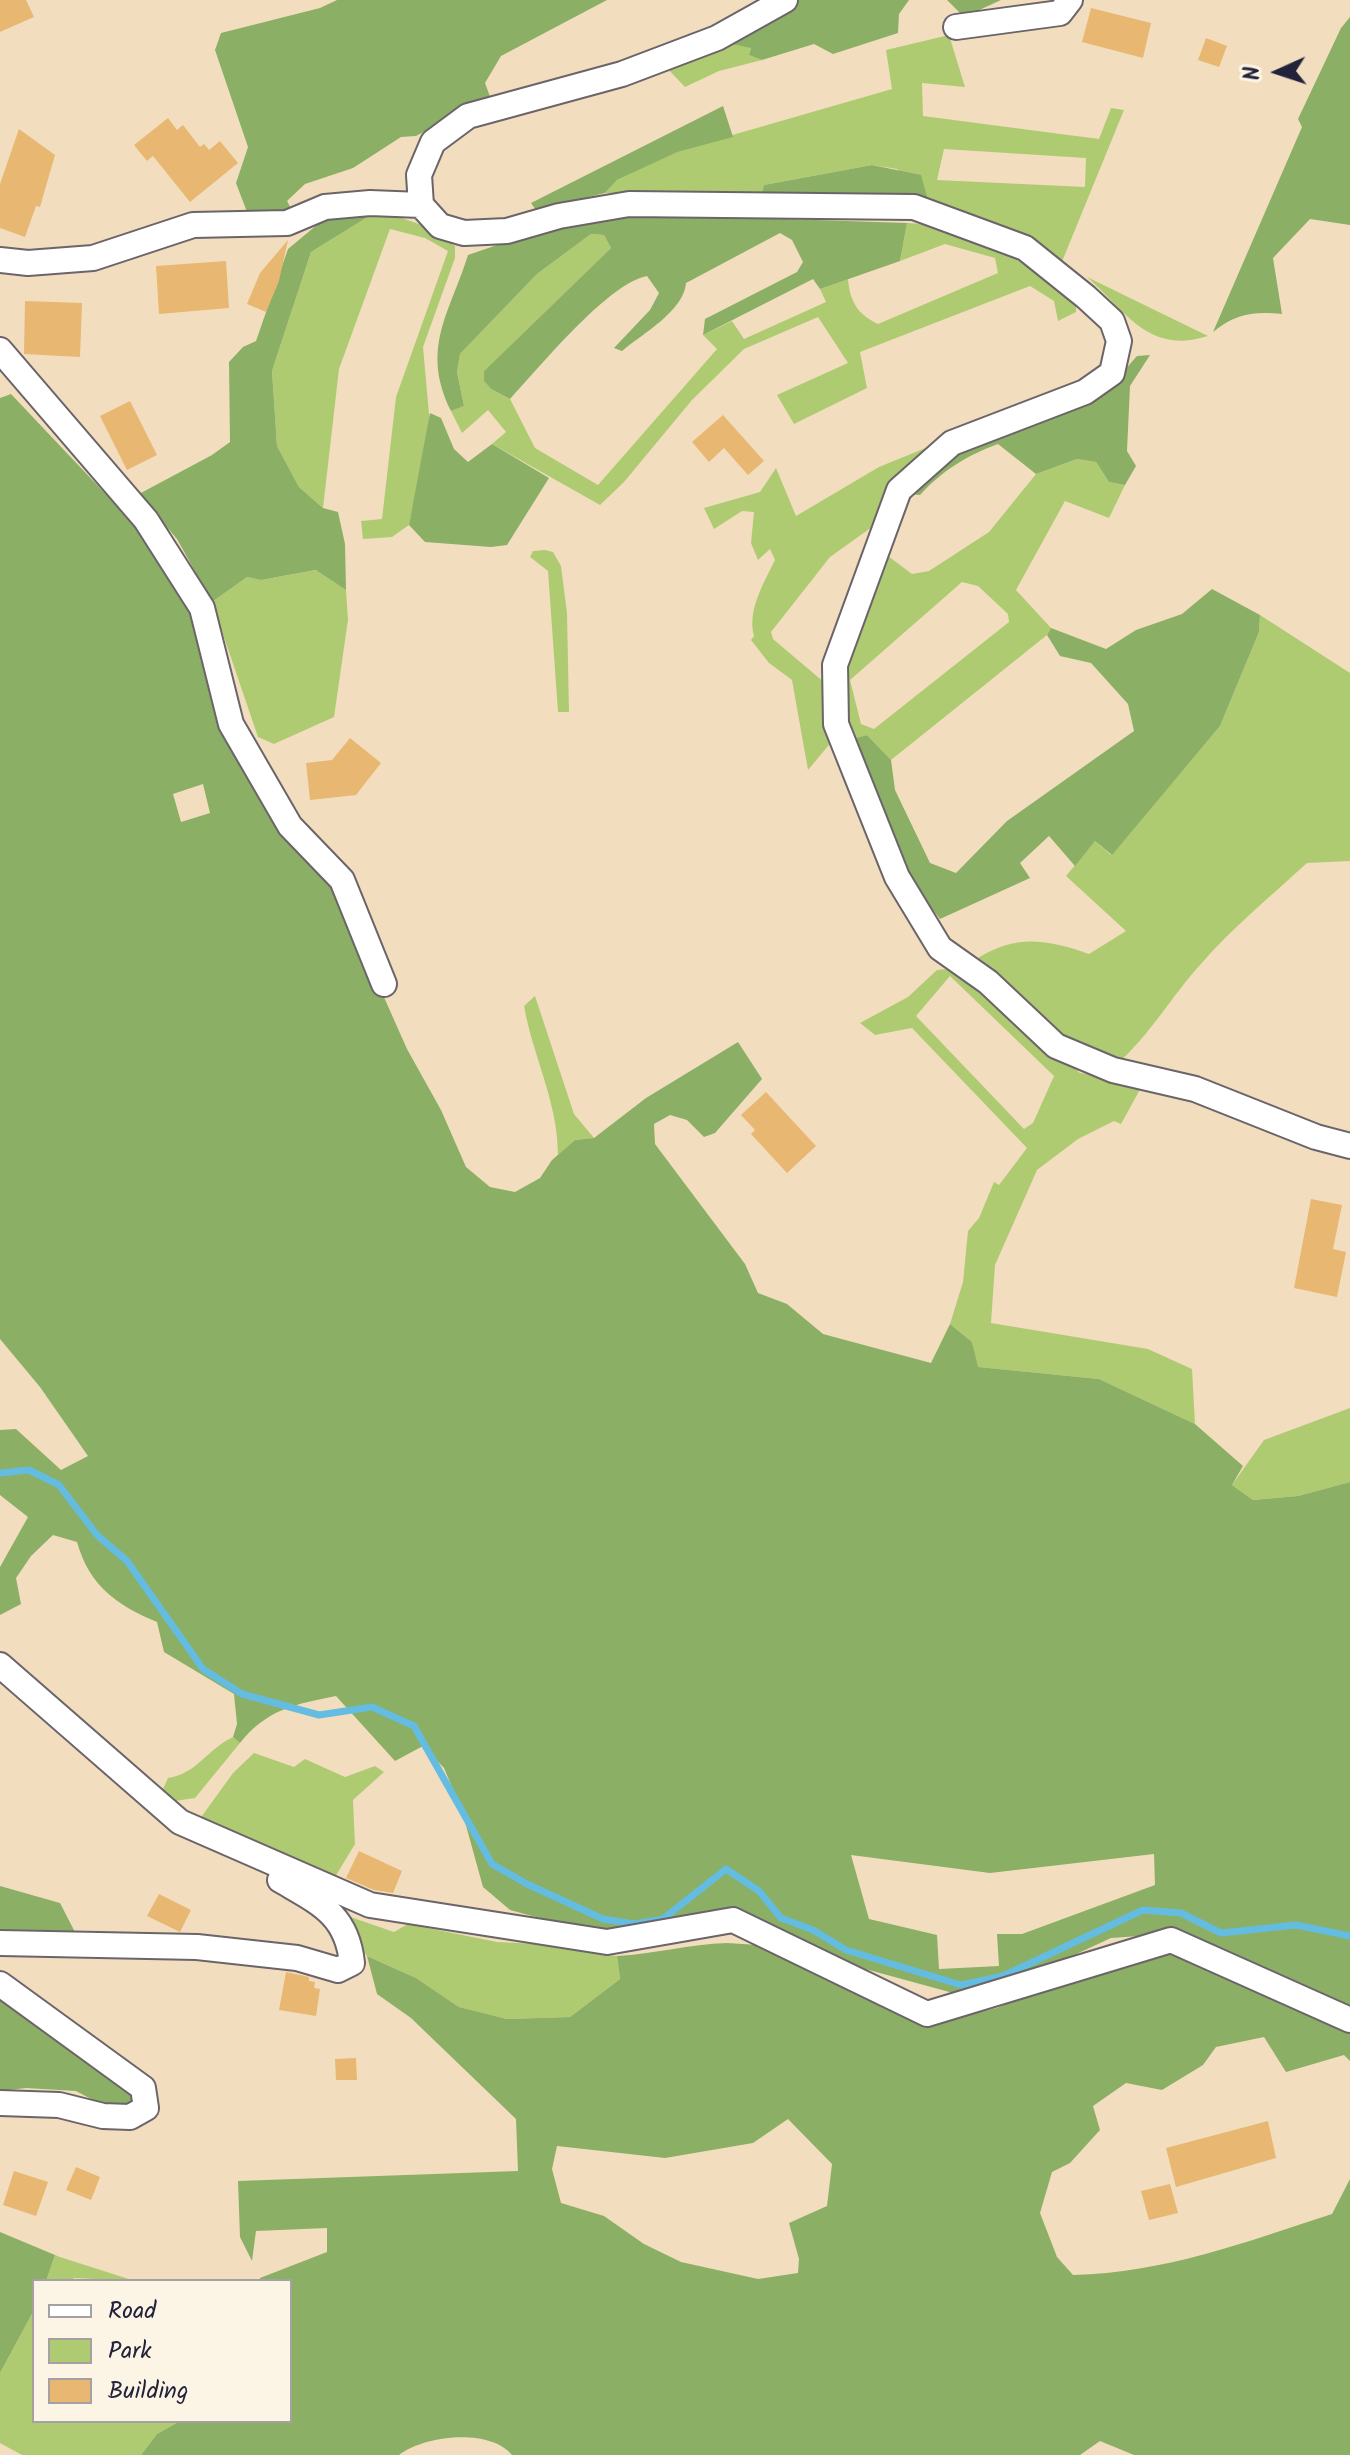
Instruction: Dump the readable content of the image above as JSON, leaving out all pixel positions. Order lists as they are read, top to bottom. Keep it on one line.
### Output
{"legend":["Road","Park","Building"],"north":"left"}
